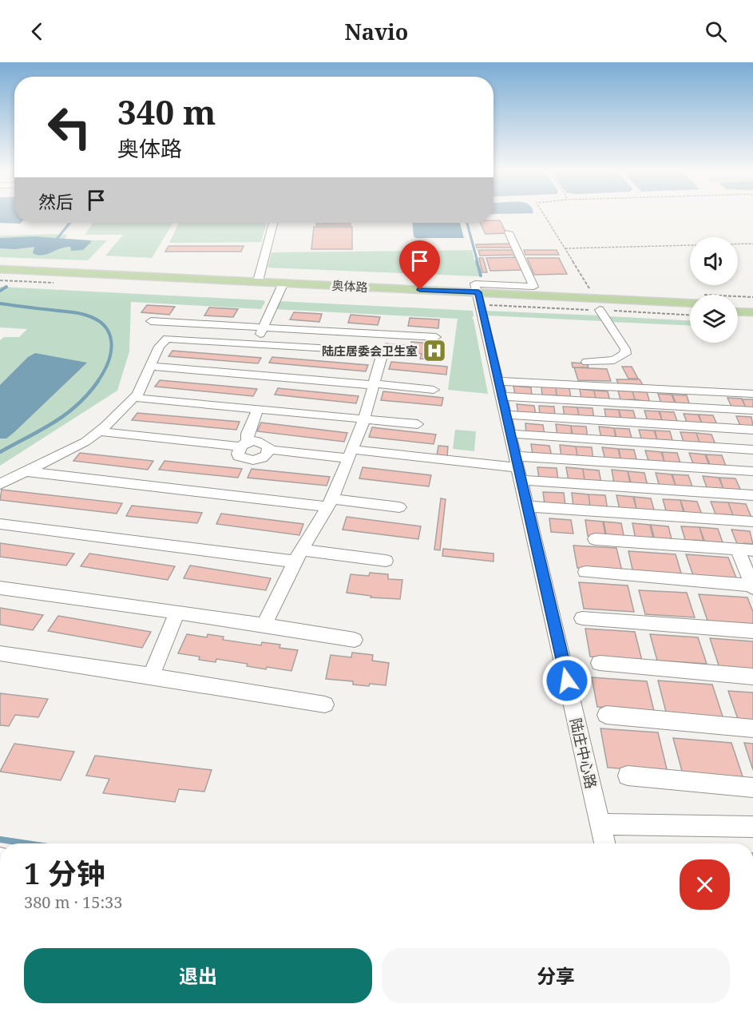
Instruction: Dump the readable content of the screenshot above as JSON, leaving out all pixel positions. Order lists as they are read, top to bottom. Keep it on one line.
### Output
{"streets":{"main road":["奥体路"],"street":["陆庄中心路"]},"crossings":[["奥体路","陆庄中心路"]],"places":{"hospital":["陆庄居委会卫生室"]},"page":{"header":"Navio","turn":["340 m","奥体路"],"then":"然后","heading":["1 分钟","380 m · 15:33"],"buttons":["退出","分享"]}}
